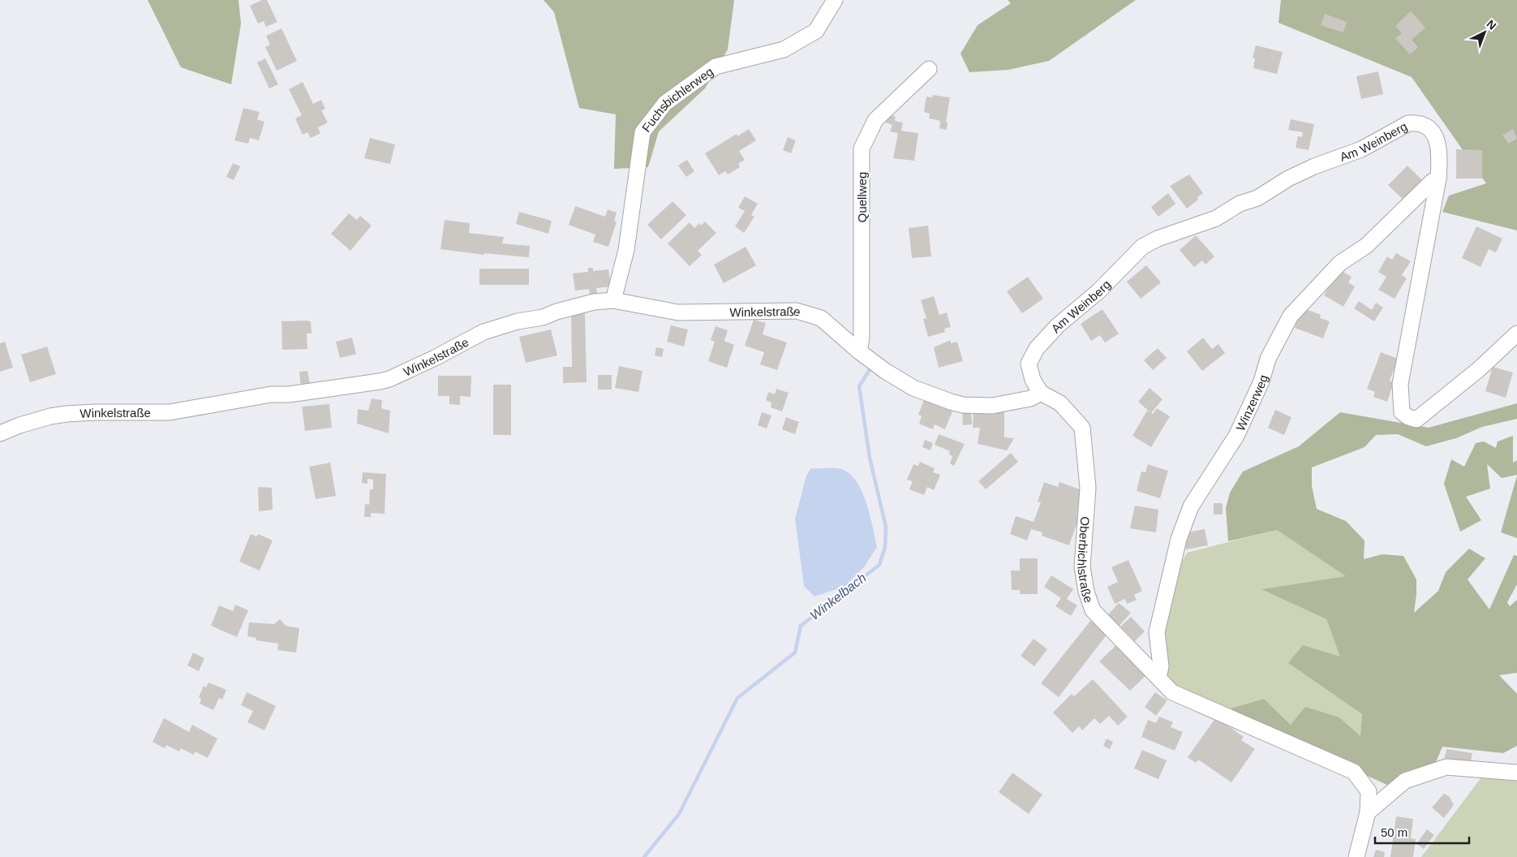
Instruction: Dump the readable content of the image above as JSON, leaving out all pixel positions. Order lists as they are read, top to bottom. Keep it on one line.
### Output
{"streets":{"street":["Fuchsbichlerweg","Am Weinberg","Quellweg","Winkelstraße","Winzerweg","Oberbichlstraße"]},"crossings":[["Fuchsbichlerweg","Winkelstraße"],["Am Weinberg","Winzerweg"],["Am Weinberg","Oberbichlstraße"],["Quellweg","Winkelstraße"],["Winzerweg","Oberbichlstraße"]],"water":["Winkelbach"],"scale_bar":"50 m","north":"top right"}
